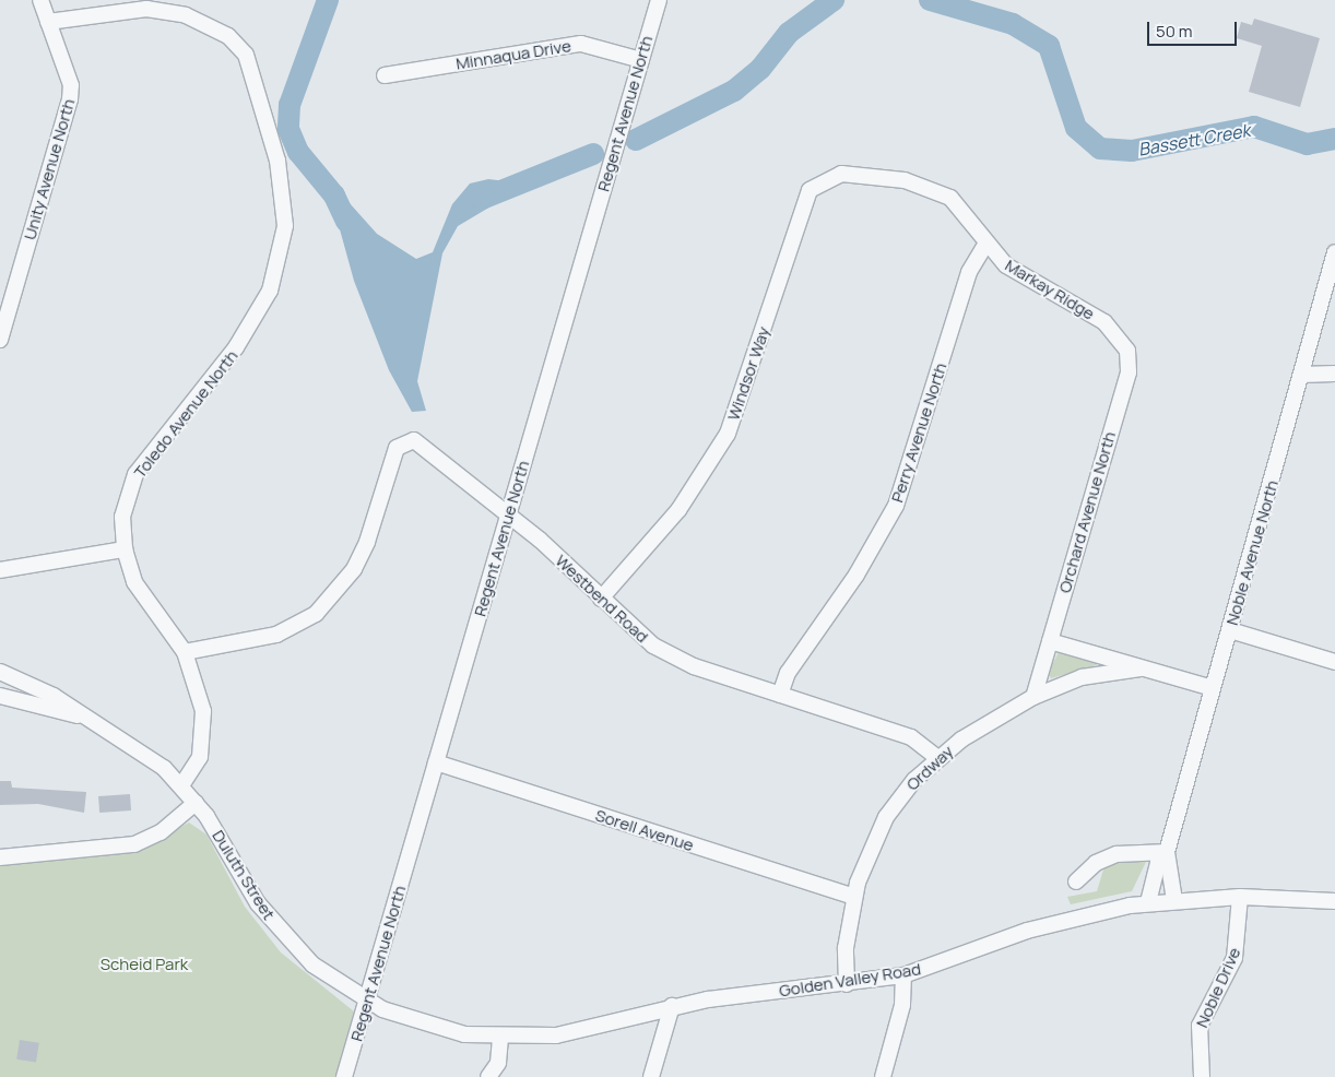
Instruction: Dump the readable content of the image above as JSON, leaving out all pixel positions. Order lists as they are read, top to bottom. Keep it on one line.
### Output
{"streets":{"street":["Minnaqua Drive","Regent Avenue North","Unity Avenue North","Markay Ridge","Windsor Way","Toledo Avenue North","Perry Avenue North","Orchard Avenue North","Noble Avenue North","Westbend Road","Ordway","Sorell Avenue","Duluth Street","Golden Valley Road","Noble Drive"]},"crossings":[["Minnaqua Drive","Regent Avenue North"],["Regent Avenue North","Westbend Road"],["Regent Avenue North","Sorell Avenue"],["Regent Avenue North","Duluth Street"],["Unity Avenue North","Toledo Avenue North"],["Markay Ridge","Windsor Way"],["Markay Ridge","Perry Avenue North"],["Markay Ridge","Orchard Avenue North"],["Windsor Way","Westbend Road"],["Toledo Avenue North","Westbend Road"],["Toledo Avenue North","Duluth Street"],["Perry Avenue North","Westbend Road"],["Orchard Avenue North","Ordway"],["Noble Avenue North","Ordway"],["Noble Avenue North","Golden Valley Road"],["Westbend Road","Ordway"],["Ordway","Sorell Avenue"],["Ordway","Golden Valley Road"],["Duluth Street","Golden Valley Road"],["Golden Valley Road","Noble Drive"]],"water":["Bassett Creek"],"parks":["Scheid Park"],"scale_bar":"50 m"}
